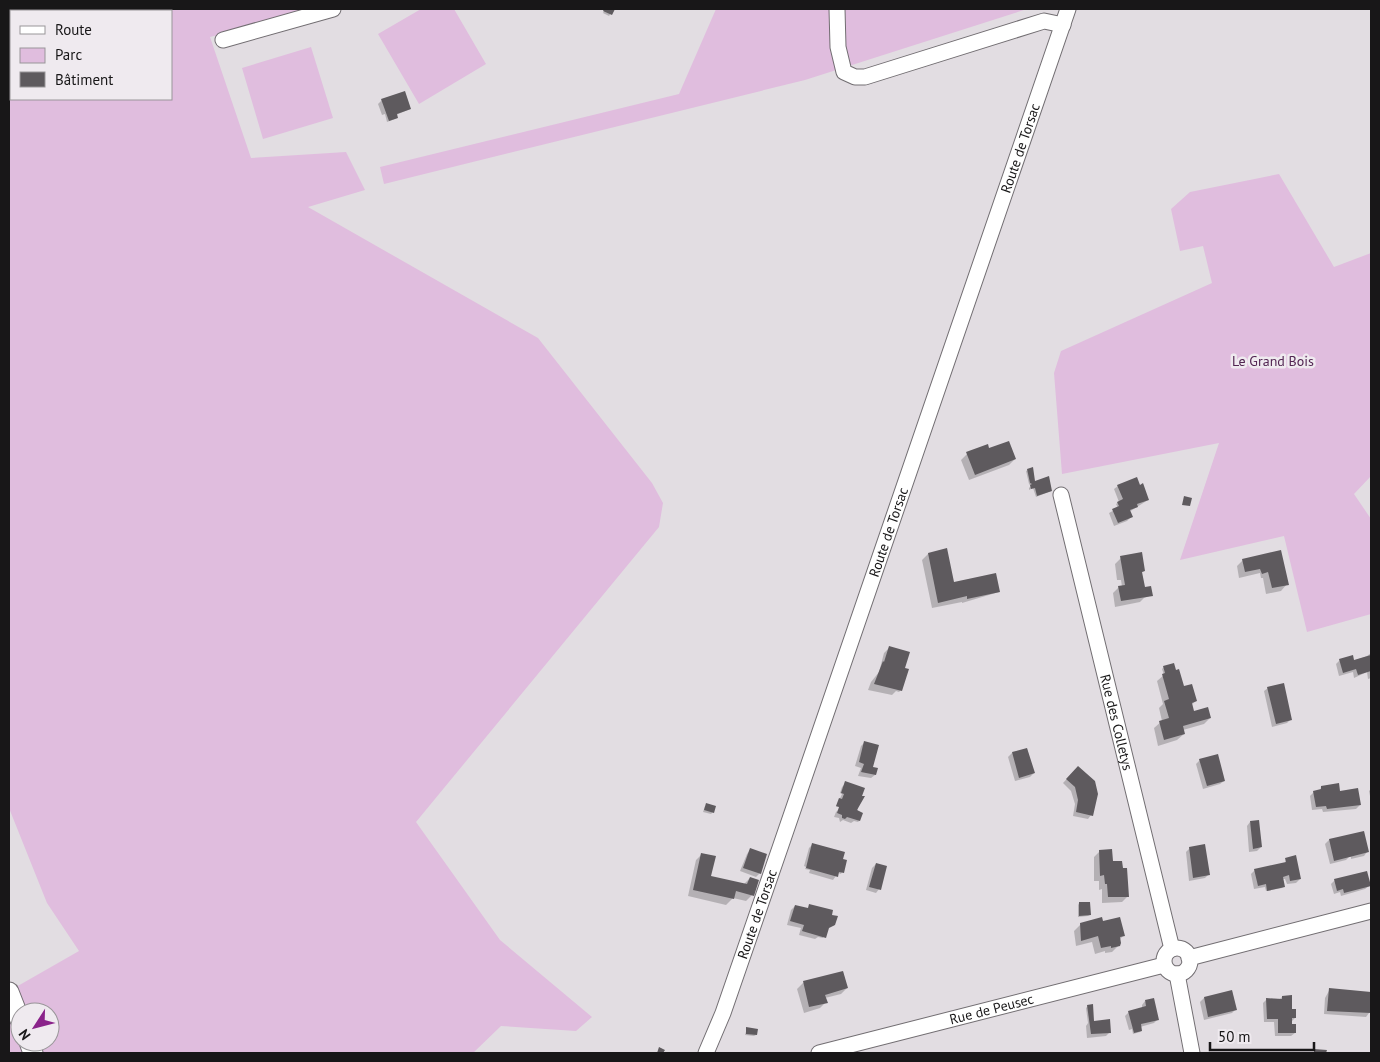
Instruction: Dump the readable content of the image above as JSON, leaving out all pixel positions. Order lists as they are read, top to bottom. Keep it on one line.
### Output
{"streets":{"street":["Route de Torsac","Rue des Colletys","Rue de Peusec"]},"crossings":[["Rue des Colletys","Rue de Peusec"]],"parks":["Le Grand Bois"],"legend":["Route","Parc","Bâtiment"],"scale_bar":"50 m","north":"bottom left"}
